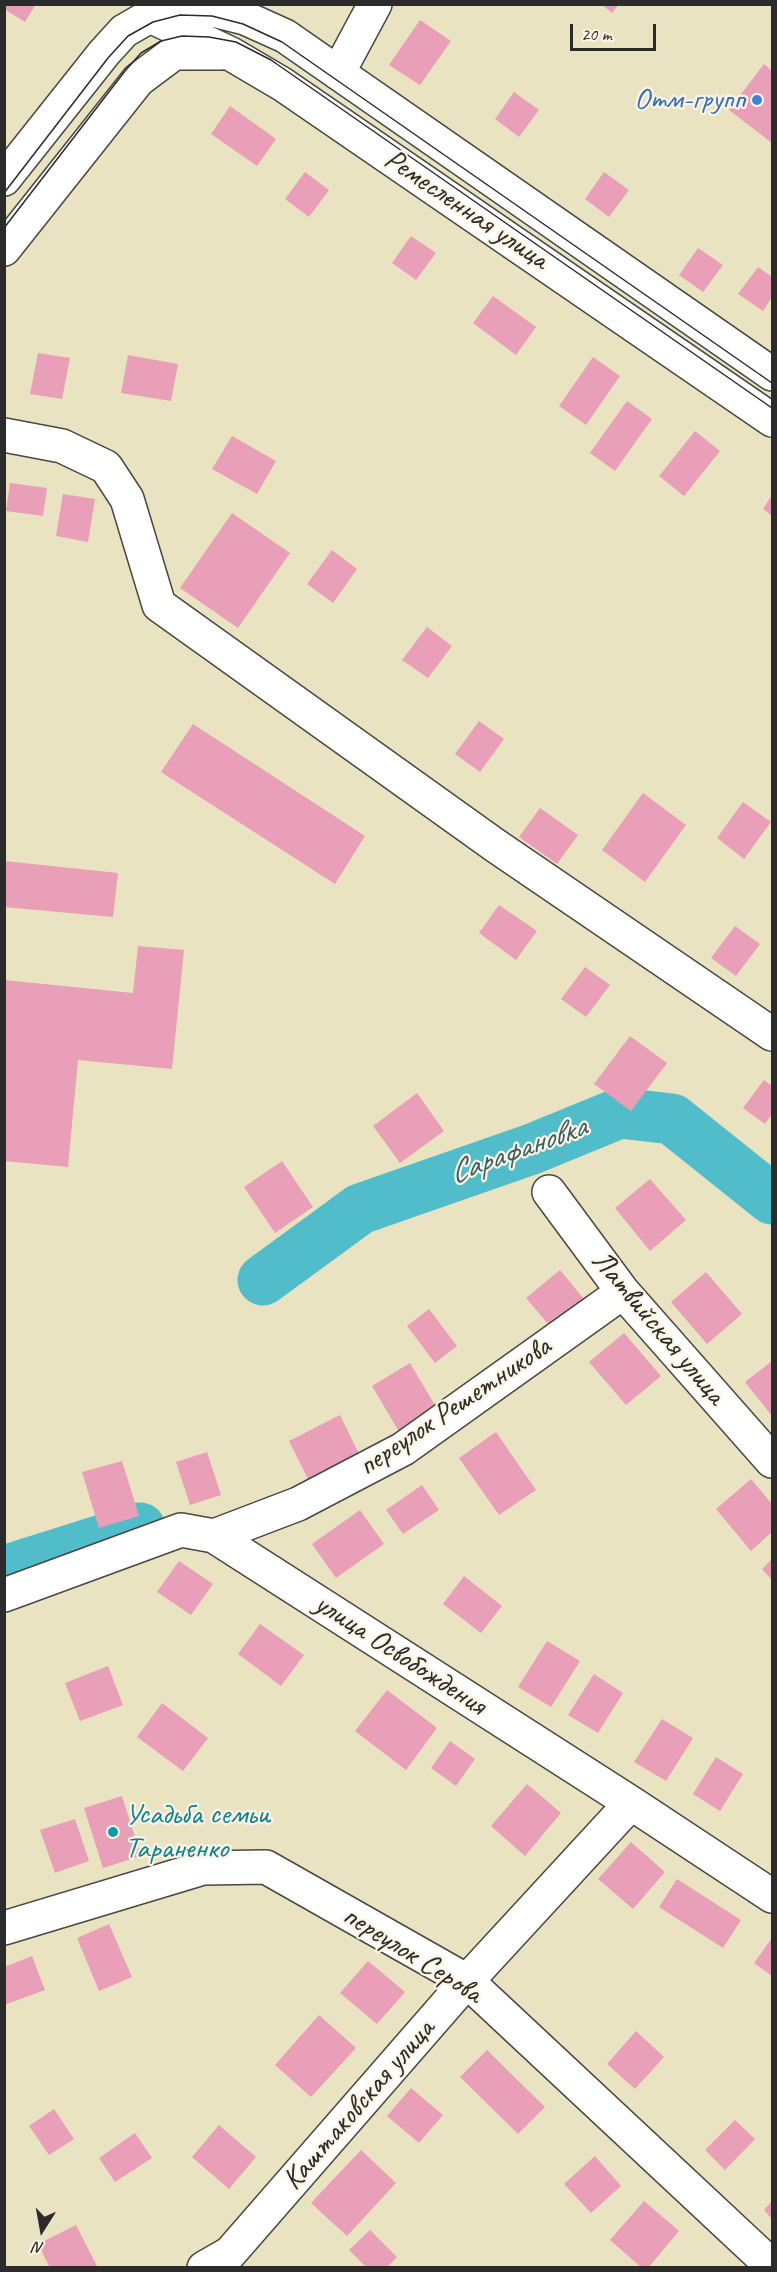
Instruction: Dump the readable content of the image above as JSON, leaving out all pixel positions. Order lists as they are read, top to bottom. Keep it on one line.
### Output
{"streets":{"street":["Ремесленная улица","Латвийская улица","переулок Решетникова","улица Освобождения","переулок Серова","Каштаковская улица"]},"crossings":[["Латвийская улица","переулок Решетникова"],["переулок Решетникова","улица Освобождения"],["улица Освобождения","Каштаковская улица"],["переулок Серова","Каштаковская улица"]],"water":["Сарафановка"],"places":["Отм-групп","Усадьба семьи Тараненко"],"scale_bar":"20 m","north":"bottom"}
